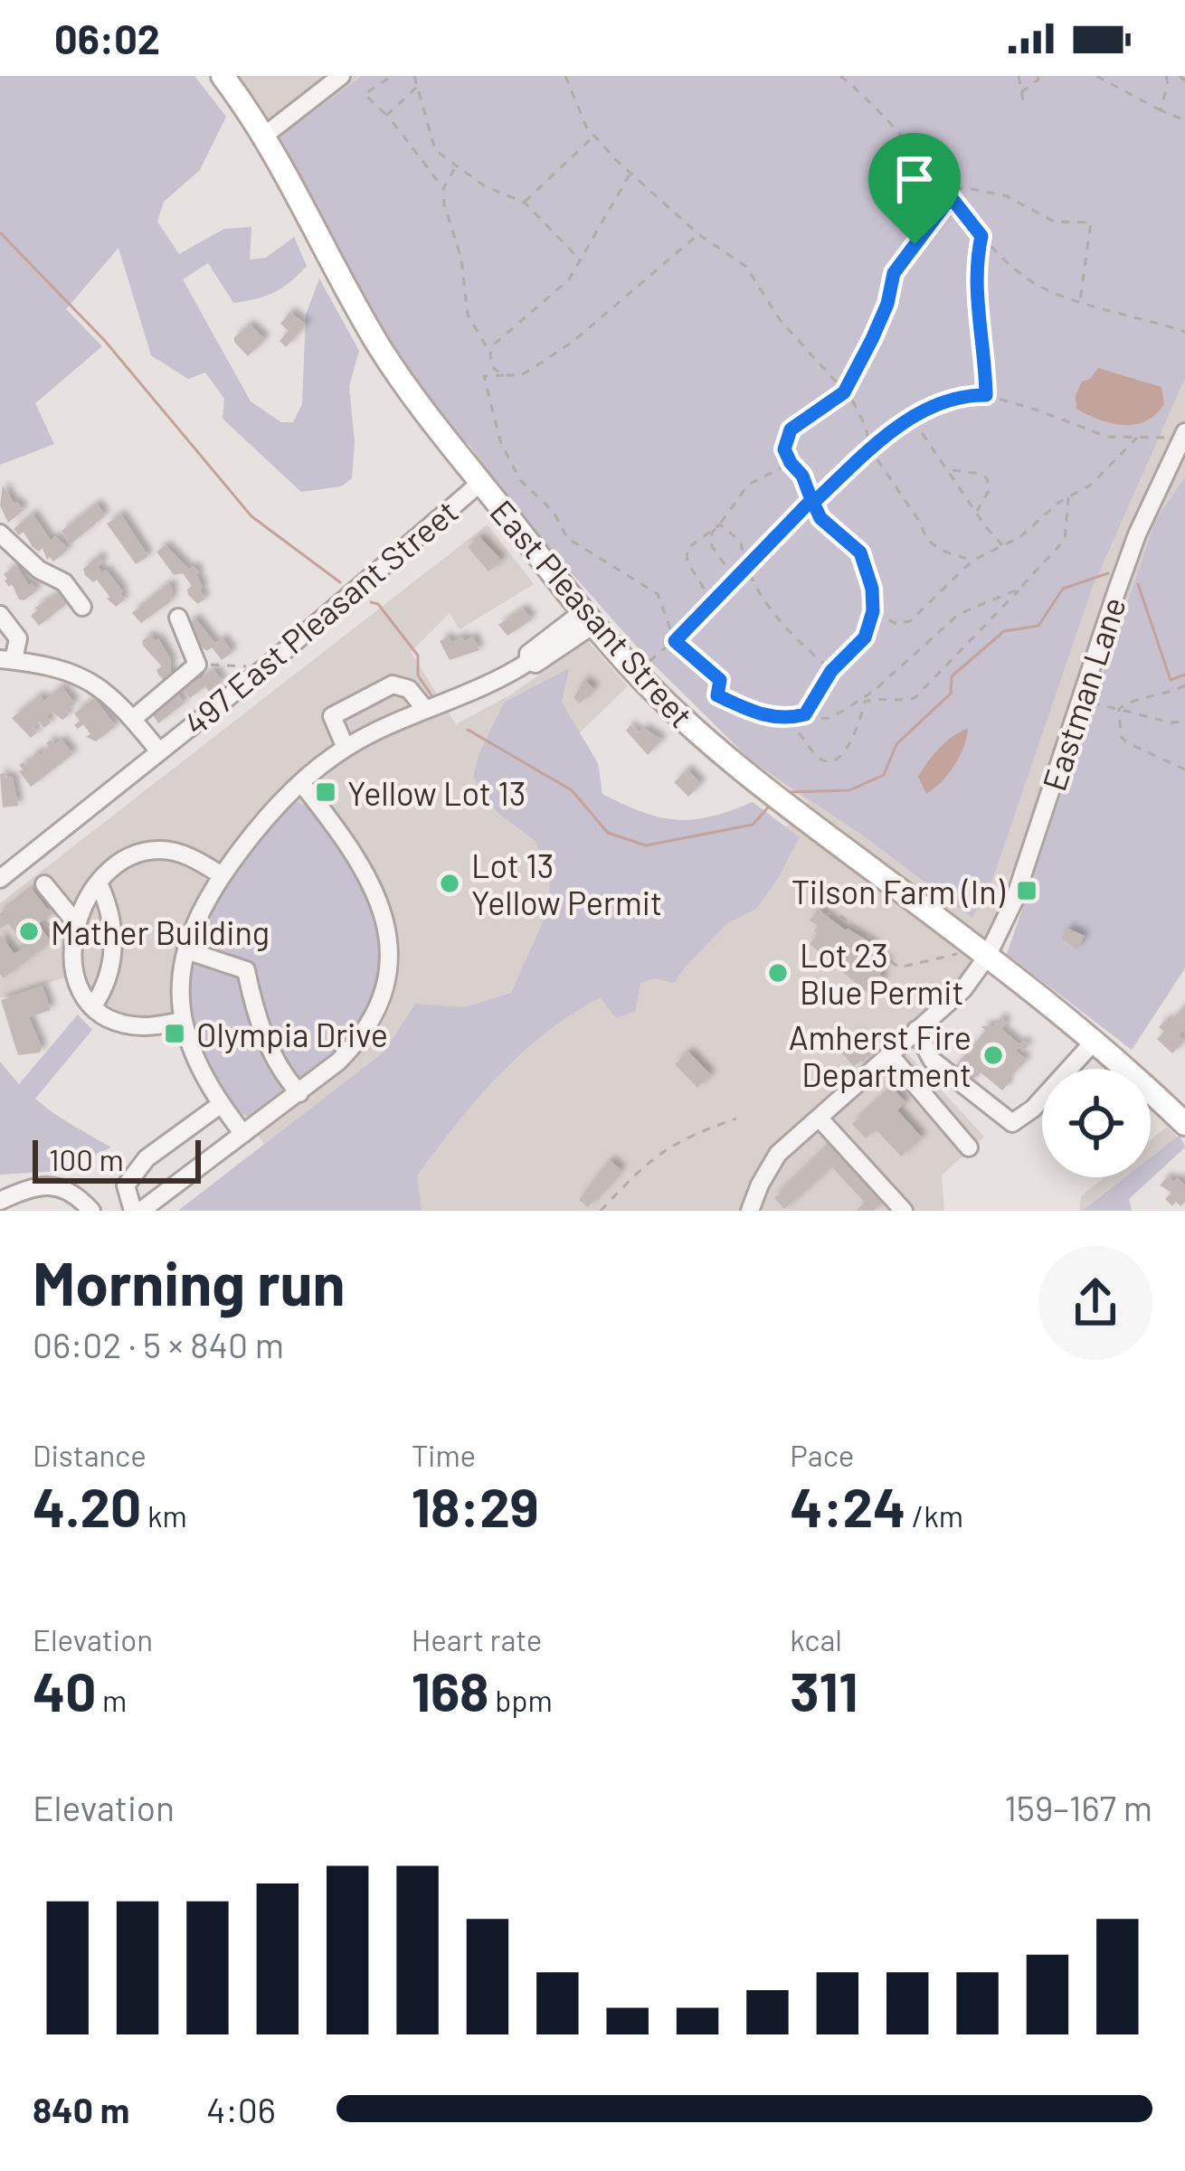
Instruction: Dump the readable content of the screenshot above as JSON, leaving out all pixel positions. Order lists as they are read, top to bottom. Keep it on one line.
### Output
{"streets":{"main road":["East Pleasant Street"],"street":["497 East Pleasant Street","Eastman Lane"]},"crossings":[["East Pleasant Street","497 East Pleasant Street"],["East Pleasant Street","Eastman Lane"]],"places":{"transit":["Yellow Lot 13","Tilson Farm (In)","Olympia Drive"],"other":["Lot 13 Yellow Permit","Mather Building","Lot 23 Blue Permit","Amherst Fire Department"]},"scale_bar":"100 m","page":{"status":"06:02","scale":"100 m","heading":["Morning run","06:02 · 5 × 840 m"],"stats":[["Distance","4.20 km"],["Time","18:29"],["Pace","4:24 /km"],["Elevation","40 m"],["Heart rate","168 bpm"],["kcal","311"]],"chart":["Elevation","159–167 m"],"list":[{"name":"840 m","note":"4:06"}]}}
